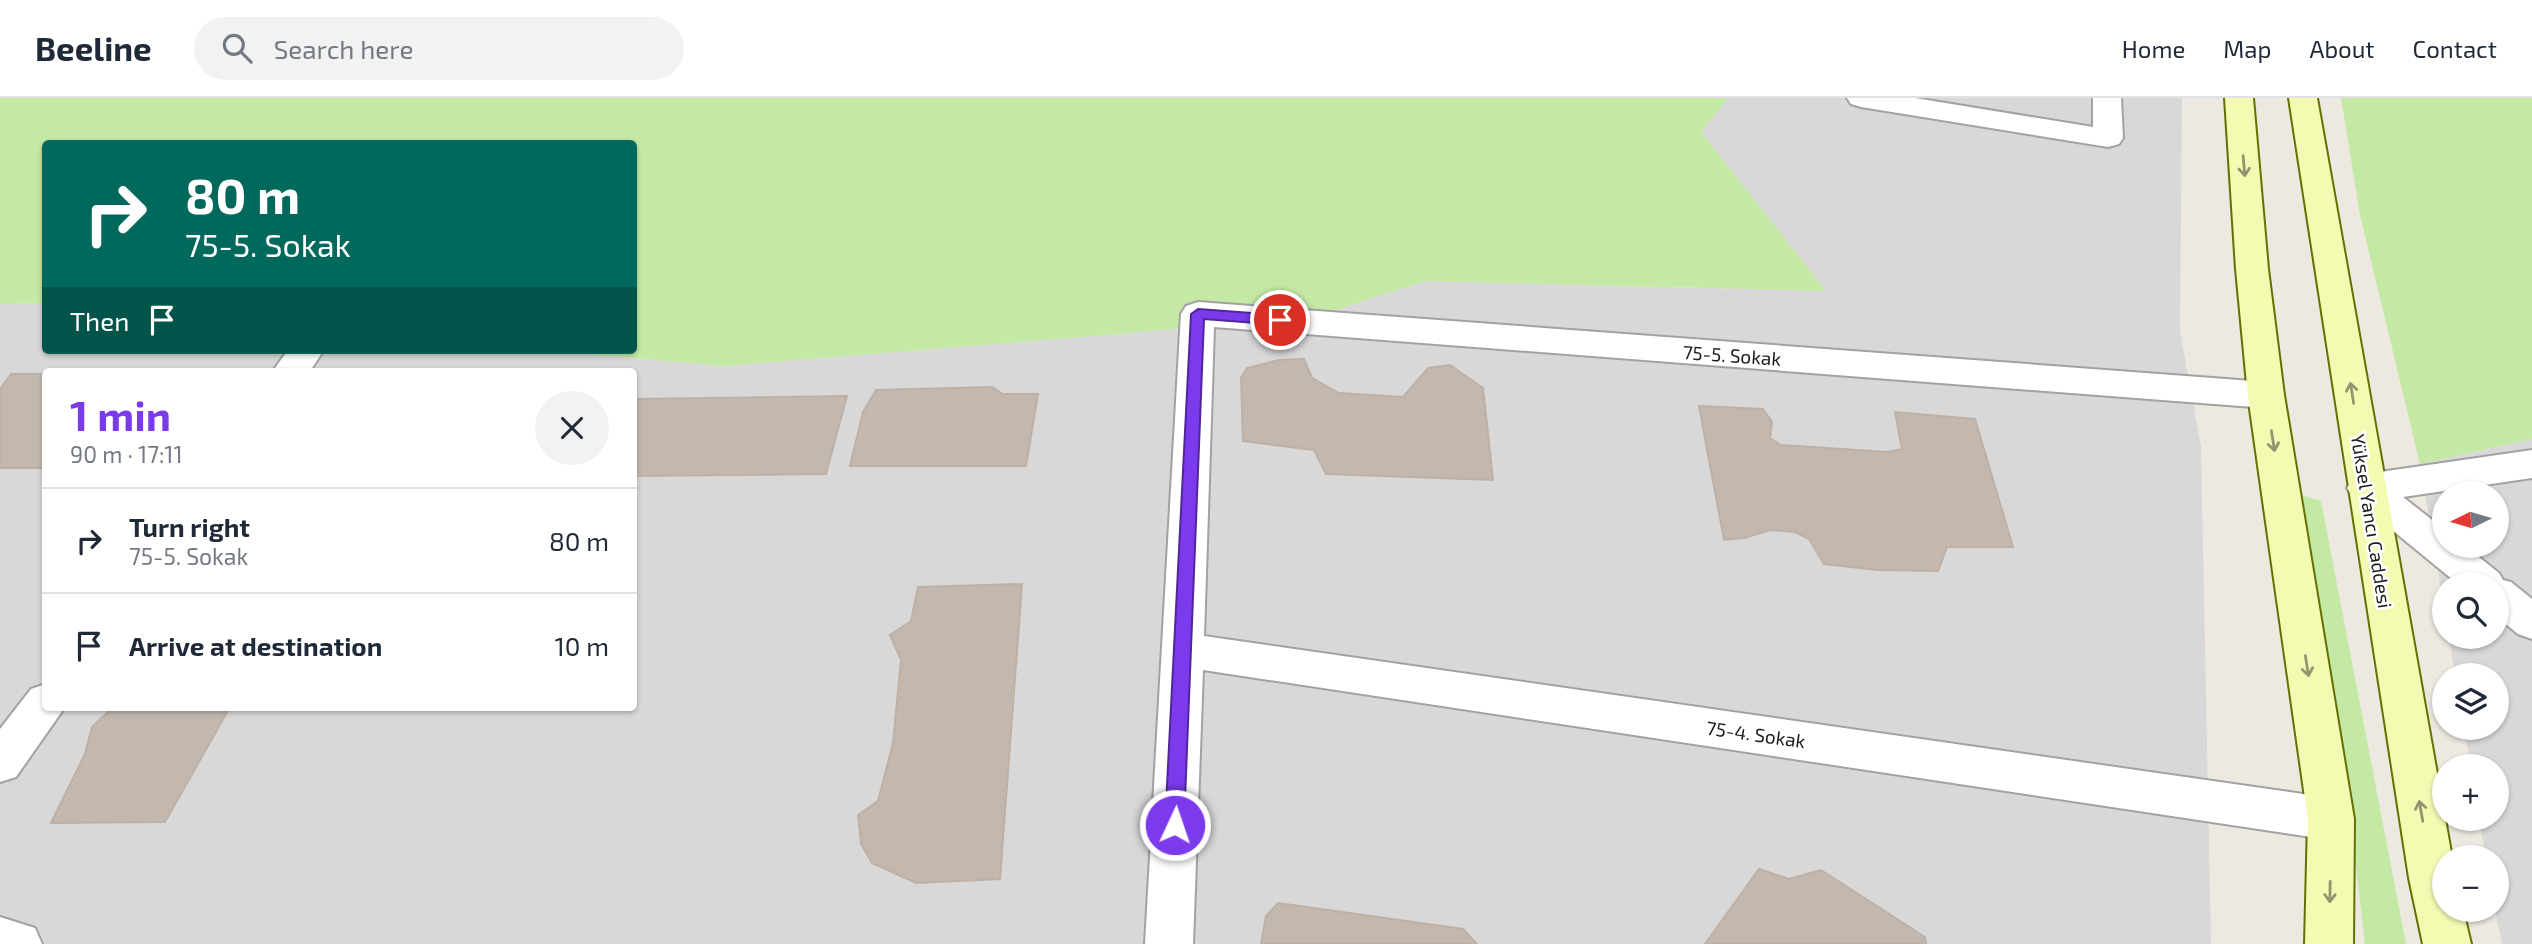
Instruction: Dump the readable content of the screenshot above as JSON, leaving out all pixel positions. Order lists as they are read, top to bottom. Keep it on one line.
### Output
{"streets":{"main road":["Yüksel Yancı Caddesi"],"street":["75-5. Sokak","75-4. Sokak"]},"crossings":[["75-5. Sokak","75-4. Sokak"]],"north":"left","page":{"header":"Beeline","search":"Search here","nav":["Home","Map","About","Contact"],"turn":["80 m","75-5. Sokak"],"then":"Then","heading":["1 min","90 m · 17:11"],"map_buttons":["+","−"],"list":[{"name":"Turn right","note":"75-5. Sokak","value":"80 m"},{"name":"Arrive at destination","value":"10 m"}]}}
